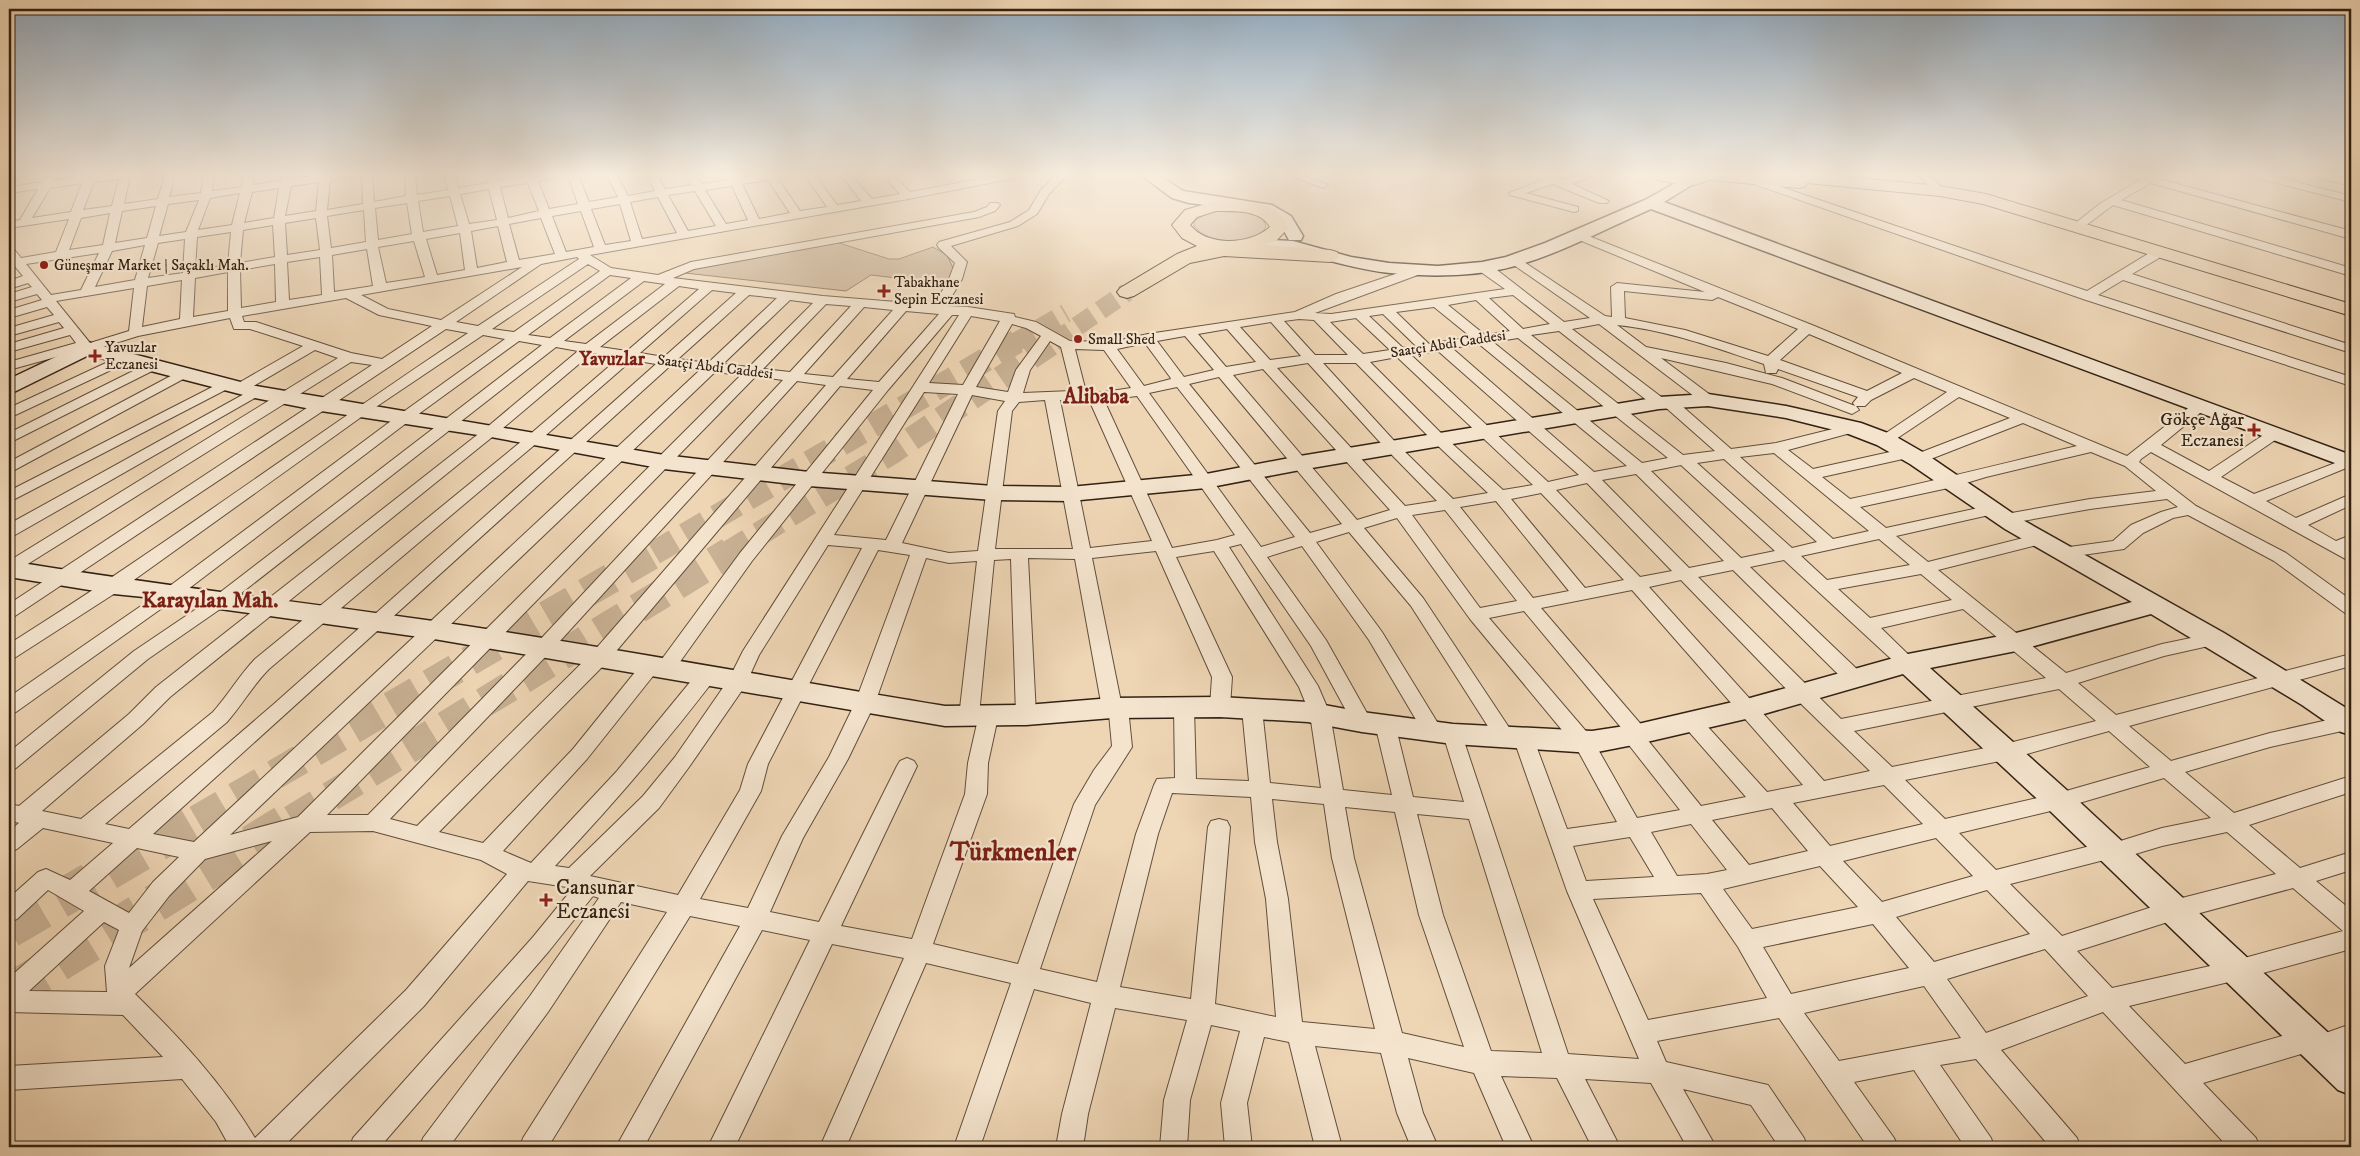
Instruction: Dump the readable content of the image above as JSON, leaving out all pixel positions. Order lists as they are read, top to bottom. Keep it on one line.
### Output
{"streets":{"street":["Saatçi Abdi Caddesi"]},"districts":["Yavuzlar","Alibaba","Karayılan Mah.","Türkmenler"],"places":{"other":["Güneşmar Market | Saçaklı Mah.","Small Shed"],"health":["Tabakhane Sepin Eczanesi","Yavuzlar Eczanesi","Gökçe Ağar Eczanesi","Cansunar Eczanesi"]}}
